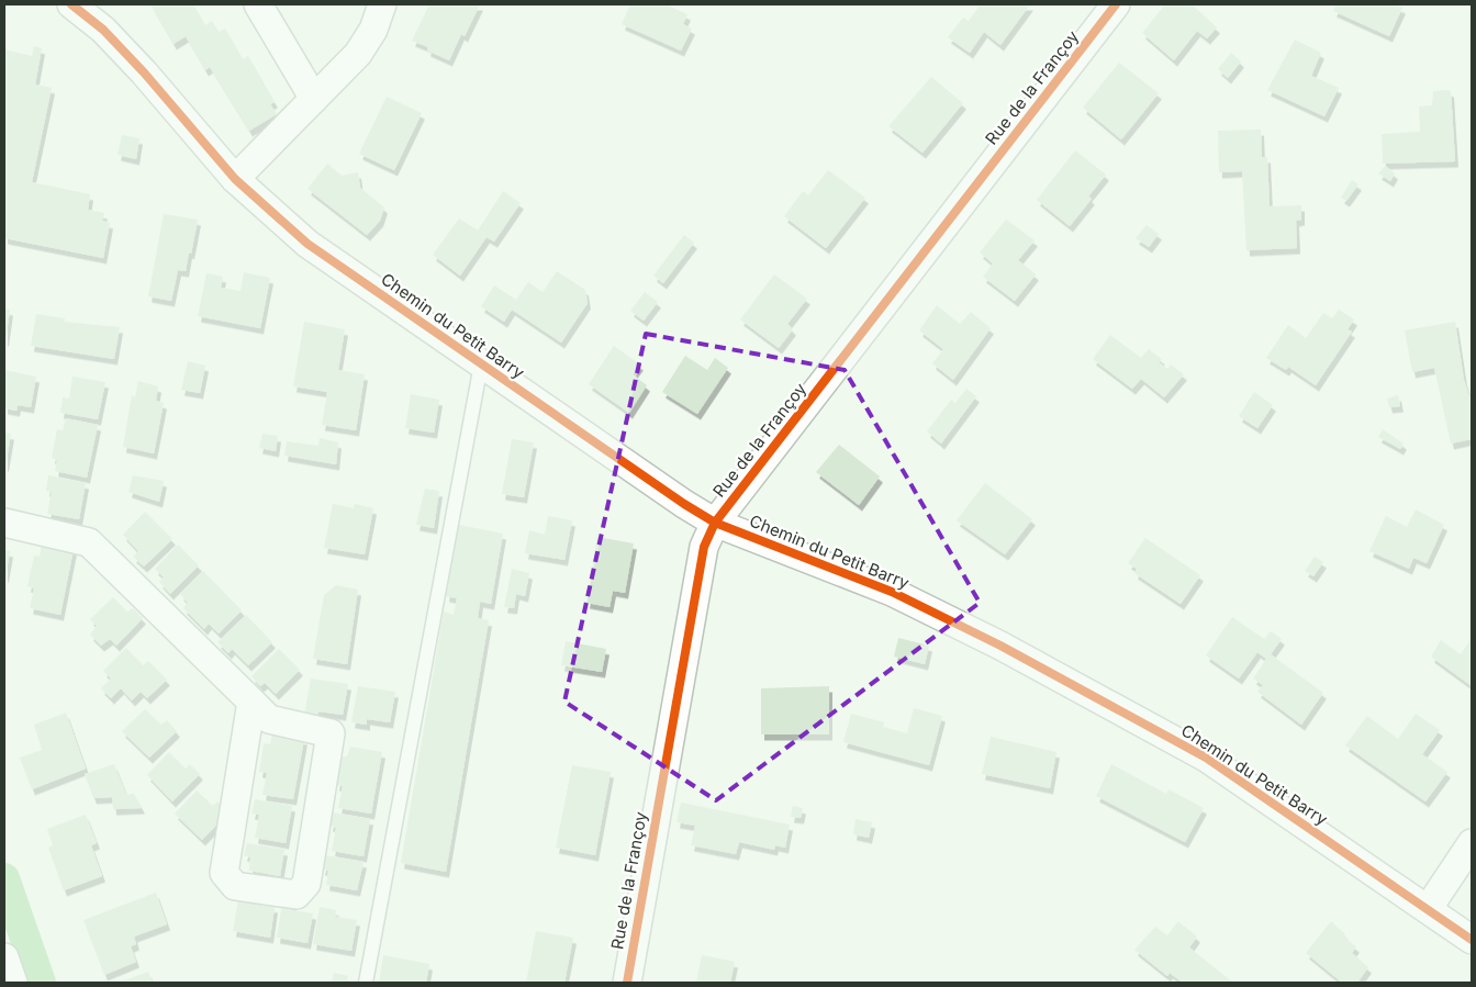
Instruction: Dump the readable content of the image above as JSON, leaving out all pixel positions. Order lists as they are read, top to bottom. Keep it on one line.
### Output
{"streets":{"street":["Rue de la Françoy","Chemin du Petit Barry"]},"crossings":[["Rue de la Françoy","Chemin du Petit Barry"]]}
